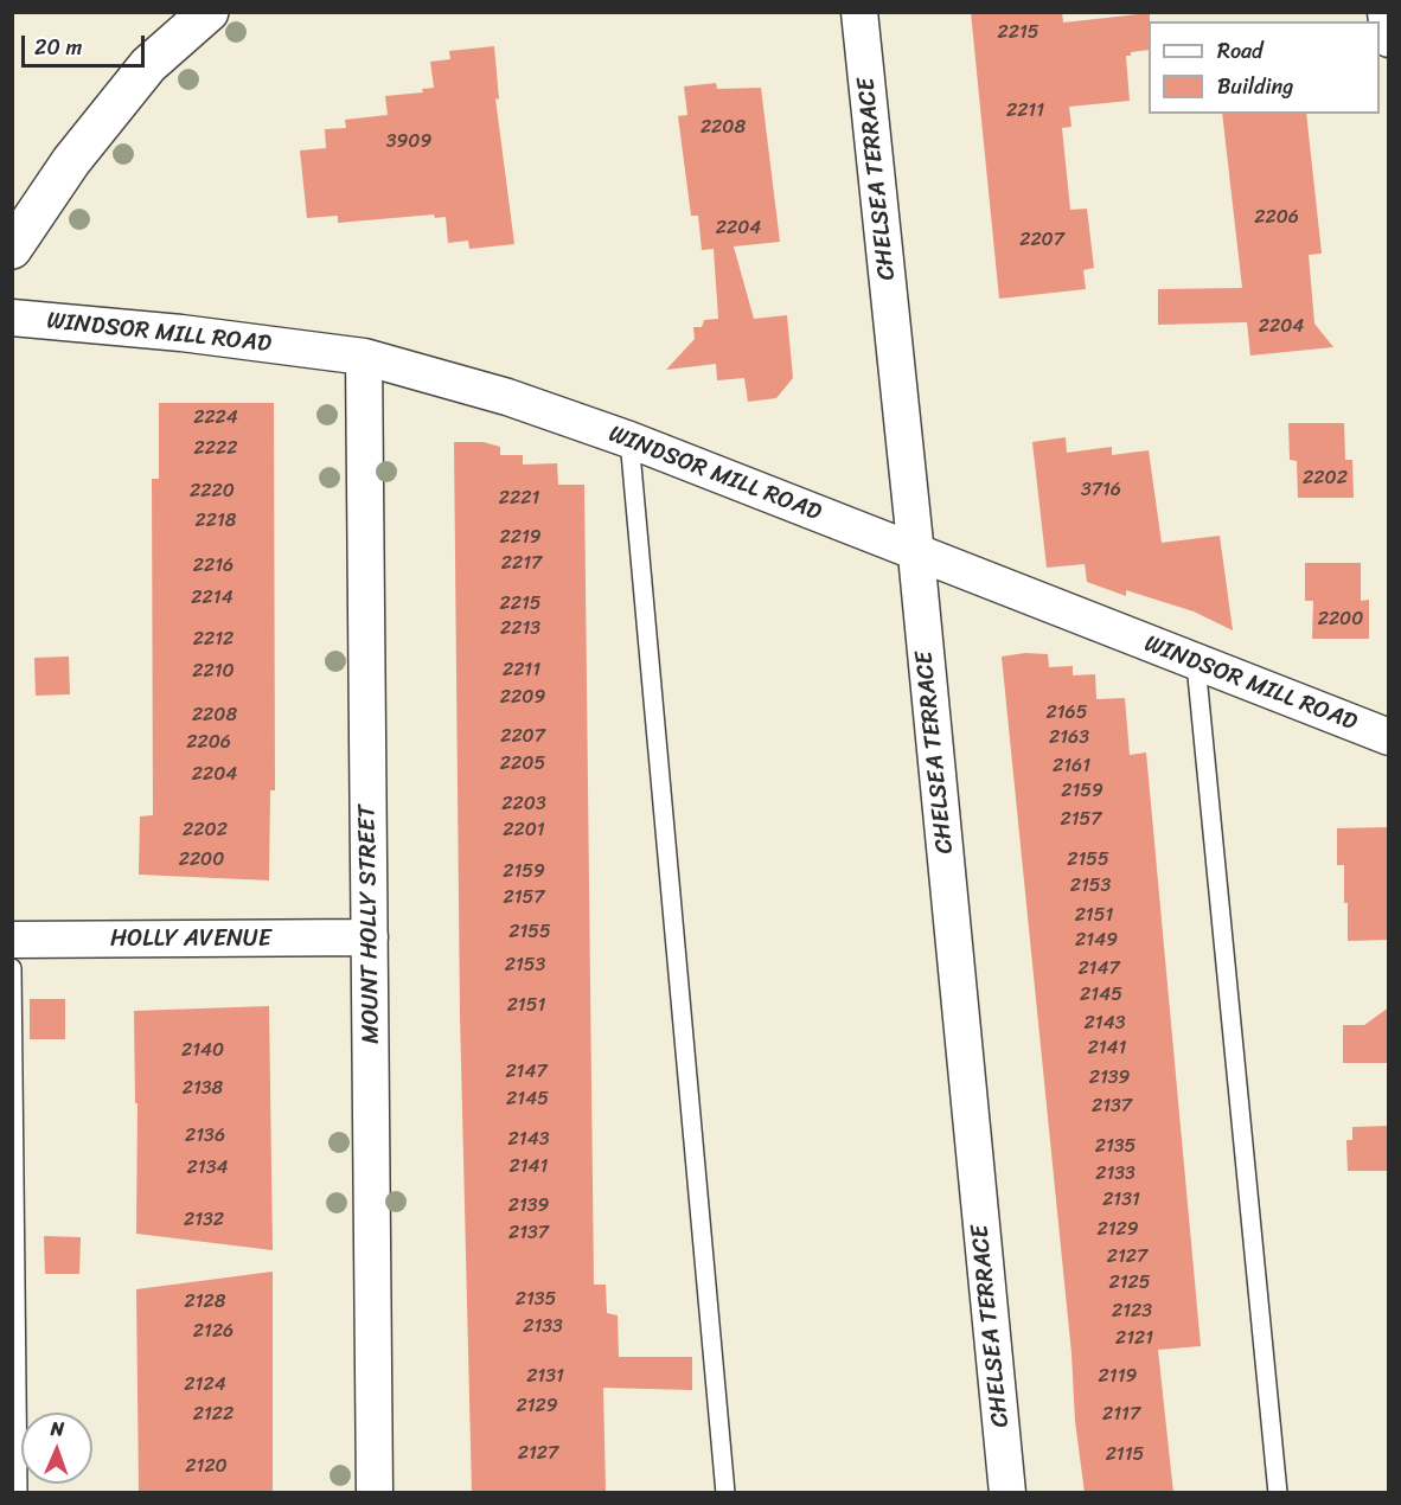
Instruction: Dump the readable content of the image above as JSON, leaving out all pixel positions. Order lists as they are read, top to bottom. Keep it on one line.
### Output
{"streets":{"street":["CHELSEA TERRACE","WINDSOR MILL ROAD","MOUNT HOLLY STREET","HOLLY AVENUE"]},"crossings":[["CHELSEA TERRACE","WINDSOR MILL ROAD"],["WINDSOR MILL ROAD","MOUNT HOLLY STREET"],["MOUNT HOLLY STREET","HOLLY AVENUE"]],"house_numbers":["2215","2211","2208","3909","2206","2204","2207","2204","2224","2222","2202","3716","2220","2221","2218","2219","2217","2216","2214","2215","2200","2213","2212","2211","2210","2209","2165","2208","2207","2163","2206","2205","2161","2204","2159","2203","2157","2202","2201","2200","2155","2159","2153","2157","2151","2155","2149","2153","2147","2145","2151","2143","2141","2140","2147","2139","2138","2145","2137","2136","2143","2135","2141","2134","2133","2131","2139","2132","2129","2137","2127","2125","2135","2128","2123","2133","2126","2121","2131","2119","2124","2129","2122","2117","2127","2115","2120"],"legend":["Road","Building"],"scale_bar":"20 m","north":"top"}
